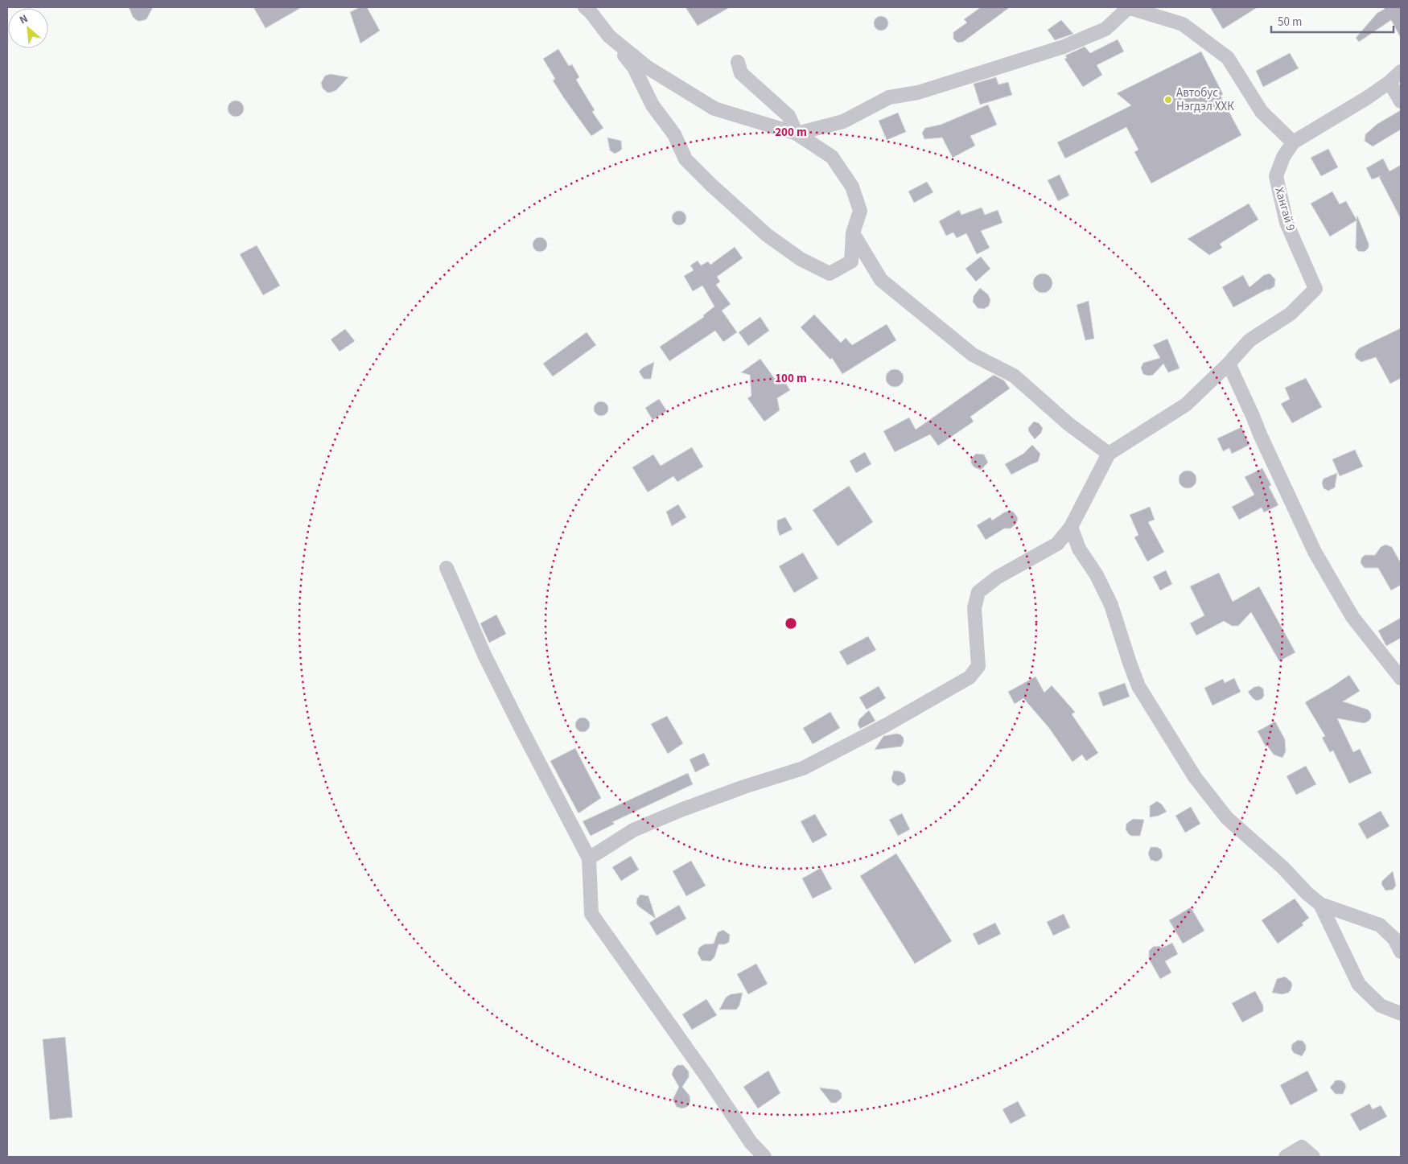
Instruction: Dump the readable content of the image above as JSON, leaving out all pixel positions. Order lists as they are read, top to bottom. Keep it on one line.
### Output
{"streets":{"street":["Хангай 9"]},"places":["Автобус Нэгдэл ХХК"],"scale_bar":"50 m","north":"top left","rings":["200 m","100 m"]}
